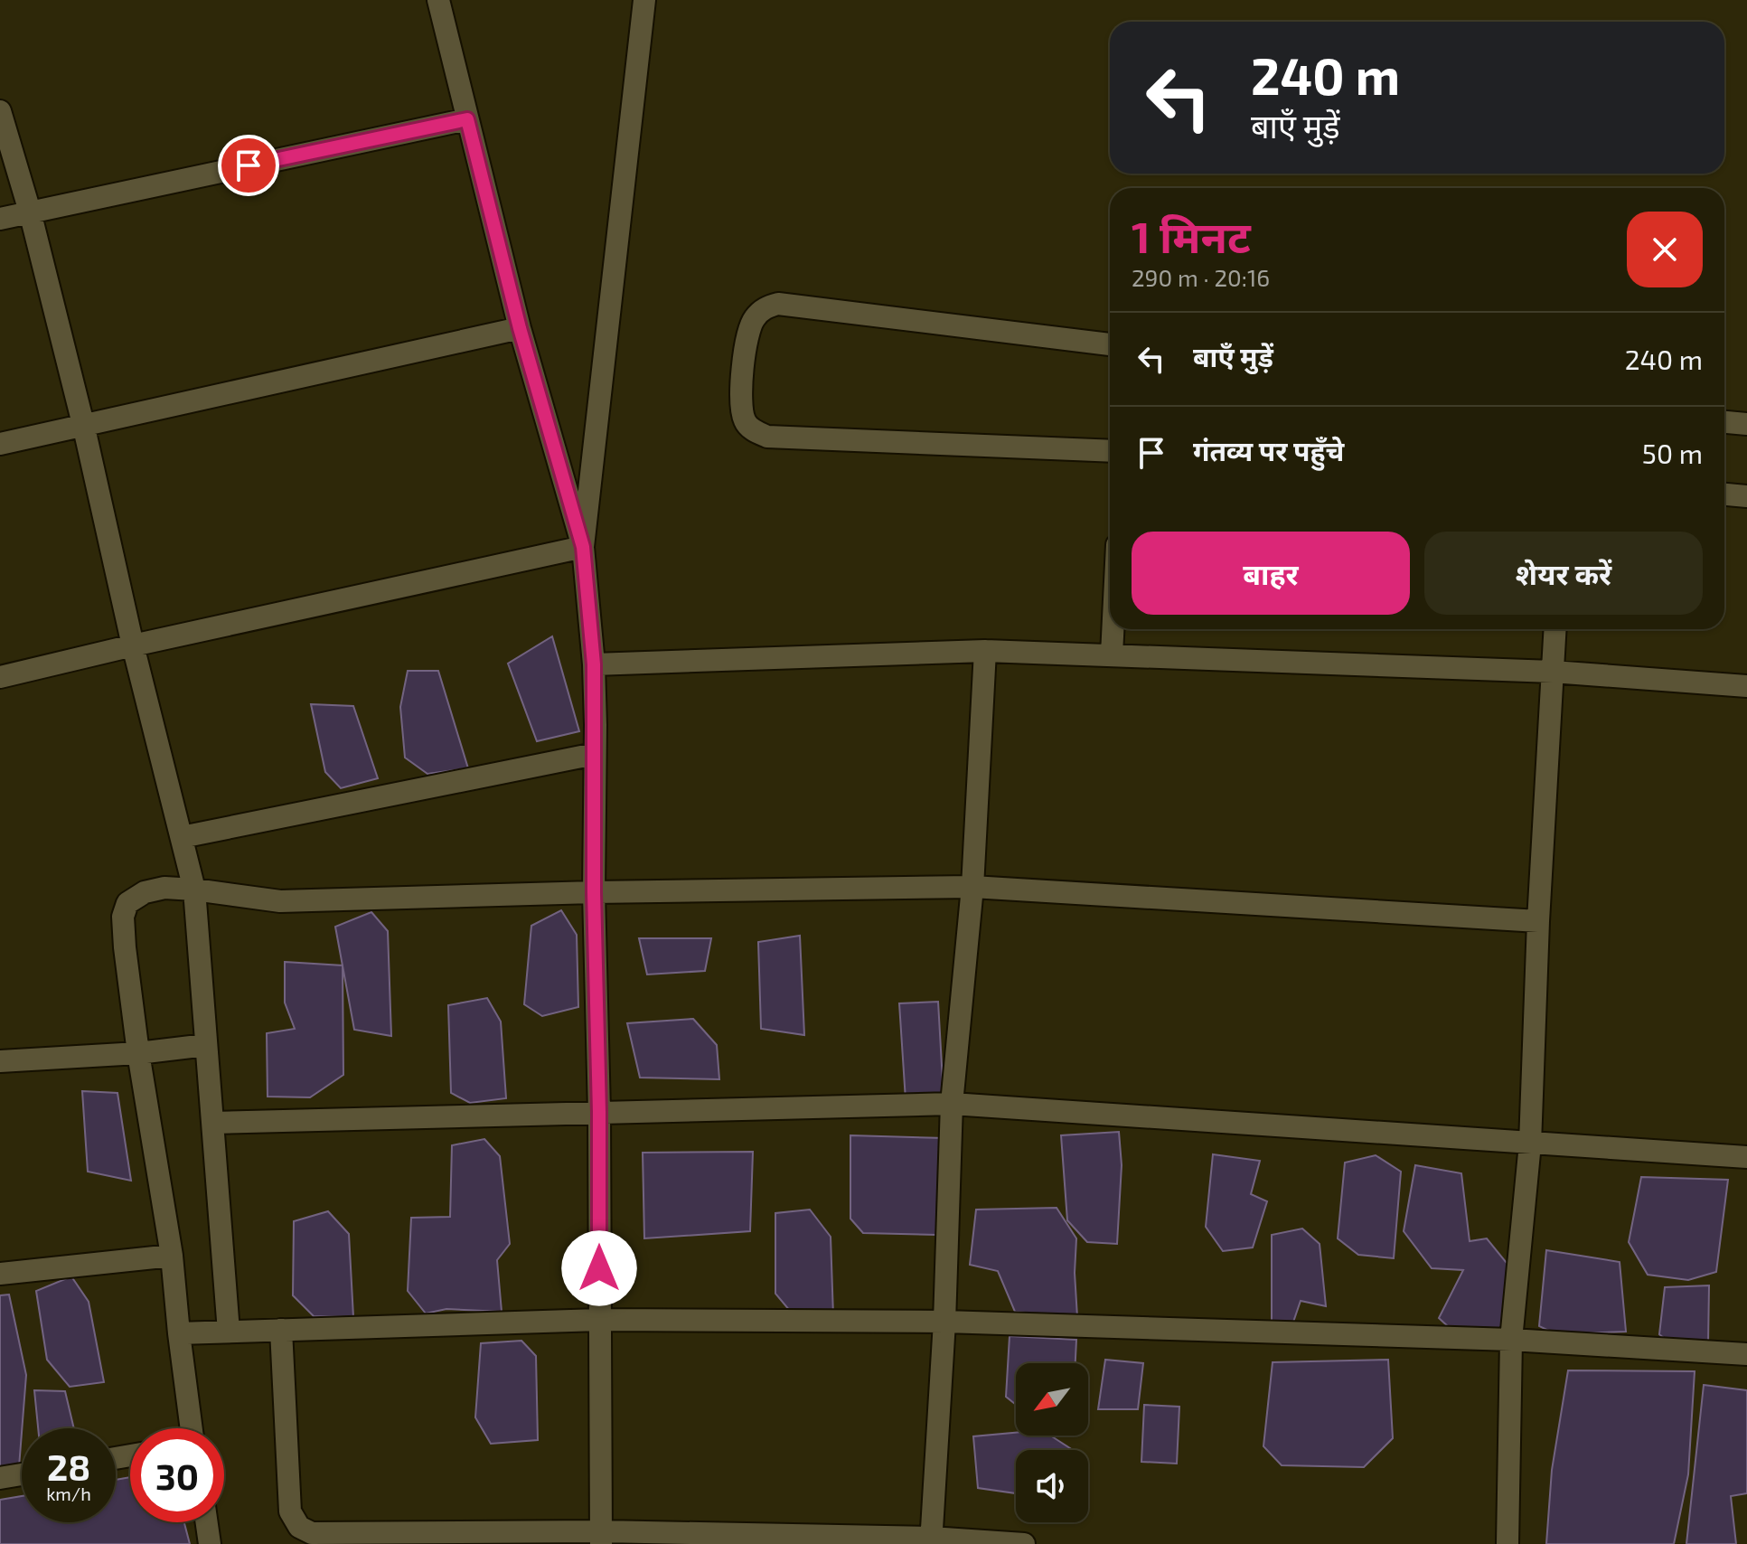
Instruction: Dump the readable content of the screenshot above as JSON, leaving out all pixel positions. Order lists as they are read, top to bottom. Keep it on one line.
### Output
{"north":"bottom left","page":{"turn":["240 m","बाएँ मुड़ें"],"heading":["1 मिनट","290 m · 20:16"],"list":[{"name":"बाएँ मुड़ें","value":"240 m"},{"name":"गंतव्य पर पहुँचे","value":"50 m"}],"buttons":["बाहर","शेयर करें"],"speed":"28 km/h","limit":"30"}}
